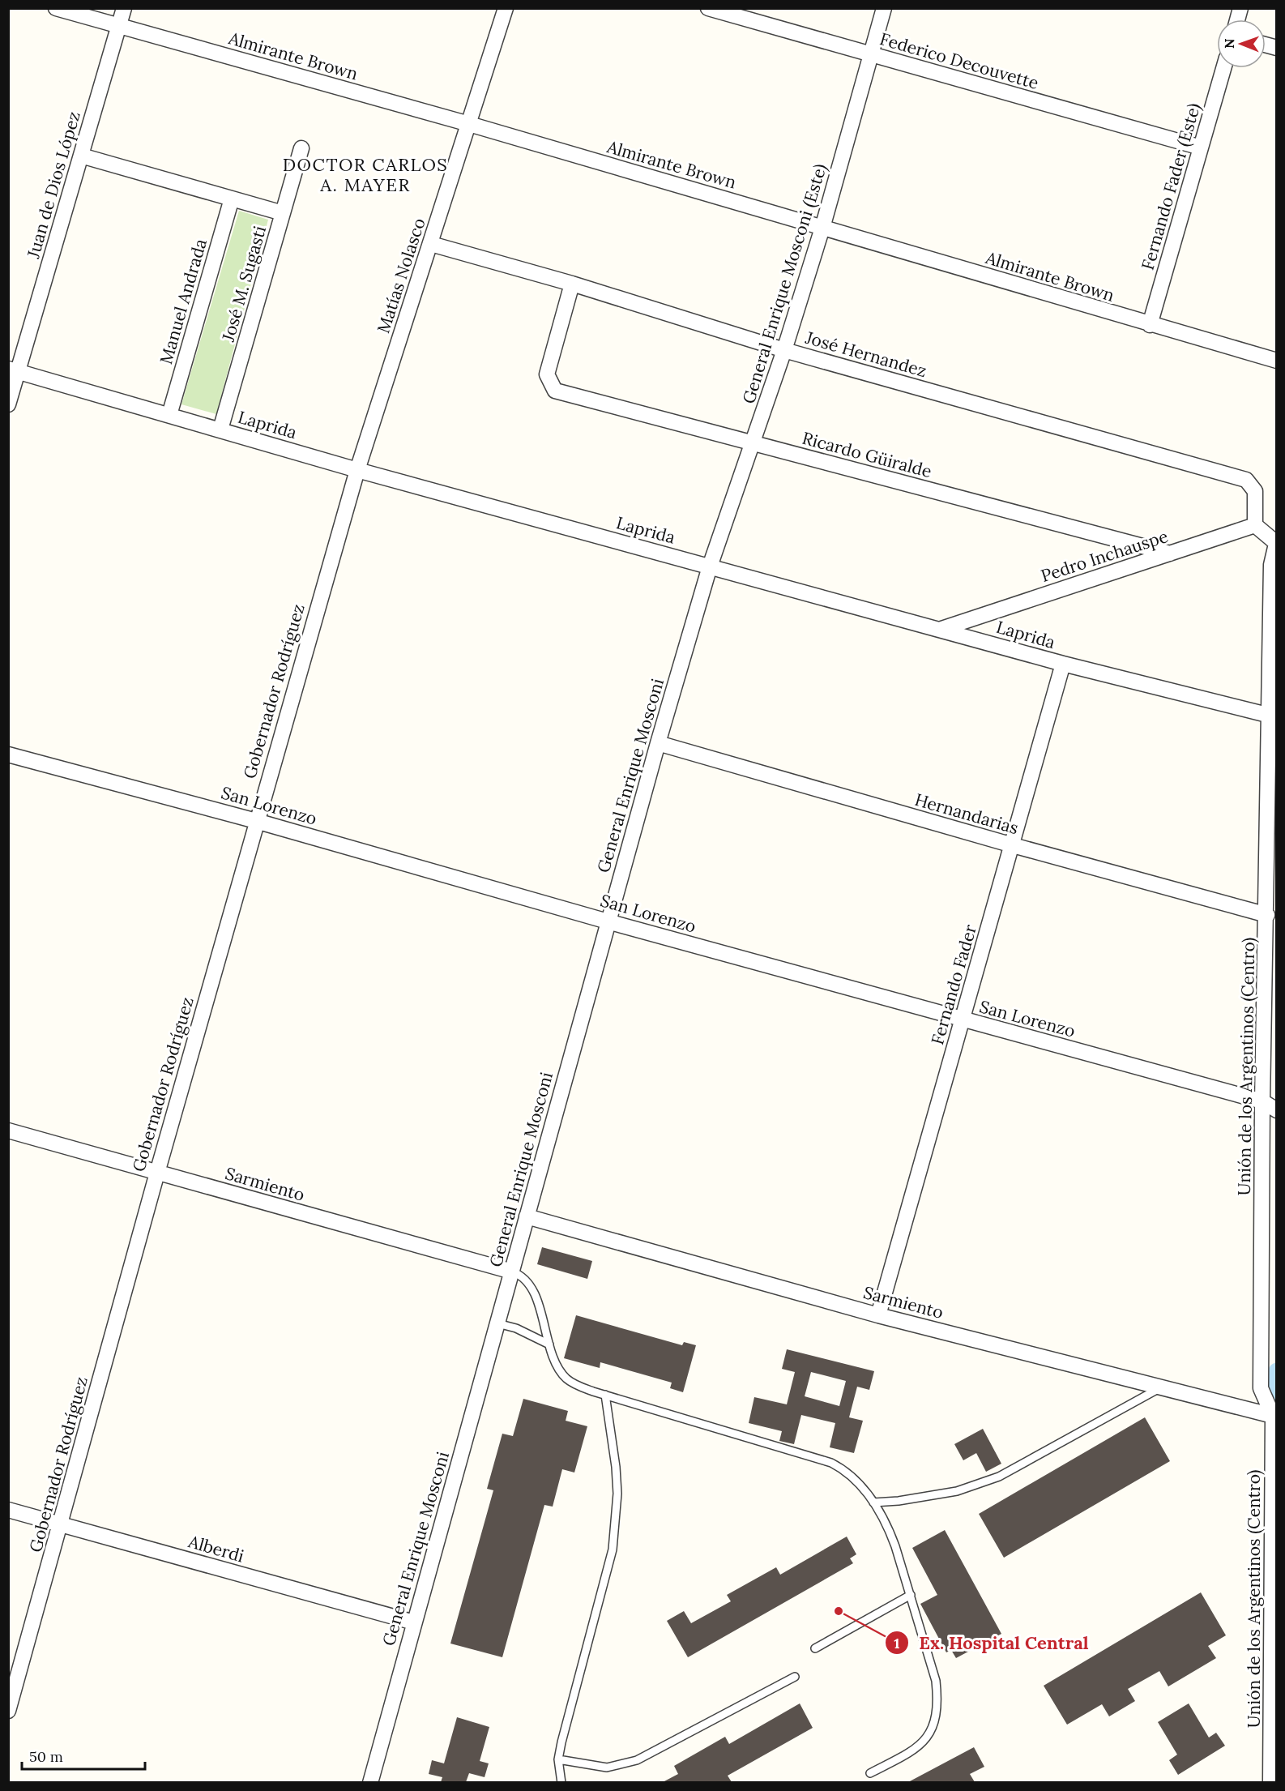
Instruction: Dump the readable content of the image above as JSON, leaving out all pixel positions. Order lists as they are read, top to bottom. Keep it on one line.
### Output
{"streets":{"street":["Almirante Brown","Federico Decouvette","Juan de Dios López","Fernando Fader (Este)","Matías Nolasco","José M. Sugasti","General Enrique Mosconi (Este)","Manuel Andrada","José Hernandez","Laprida","Ricardo Güiralde","Pedro Inchauspe","Gobernador Rodríguez","General Enrique Mosconi","San Lorenzo","Hernandarias","Fernando Fader","Unión de los Argentinos (Centro)","Sarmiento","Alberdi"]},"crossings":[["Almirante Brown","Juan de Dios López"],["Almirante Brown","Fernando Fader (Este)"],["Almirante Brown","Matías Nolasco"],["Almirante Brown","General Enrique Mosconi (Este)"],["Federico Decouvette","Fernando Fader (Este)"],["Federico Decouvette","General Enrique Mosconi (Este)"],["Juan de Dios López","Laprida"],["Matías Nolasco","José Hernandez"],["Matías Nolasco","Laprida"],["Matías Nolasco","Gobernador Rodríguez"],["José M. Sugasti","Laprida"],["General Enrique Mosconi (Este)","José Hernandez"],["General Enrique Mosconi (Este)","Laprida"],["General Enrique Mosconi (Este)","Ricardo Güiralde"],["General Enrique Mosconi (Este)","General Enrique Mosconi"],["Manuel Andrada","Laprida"],["José Hernandez","Ricardo Güiralde"],["José Hernandez","Pedro Inchauspe"],["Laprida","Pedro Inchauspe"],["Laprida","Gobernador Rodríguez"],["Laprida","General Enrique Mosconi"],["Laprida","Fernando Fader"],["Laprida","Unión de los Argentinos (Centro)"],["Ricardo Güiralde","Pedro Inchauspe"],["Gobernador Rodríguez","San Lorenzo"],["Gobernador Rodríguez","Sarmiento"],["Gobernador Rodríguez","Alberdi"],["General Enrique Mosconi","San Lorenzo"],["General Enrique Mosconi","Hernandarias"],["General Enrique Mosconi","Sarmiento"],["General Enrique Mosconi","Alberdi"],["San Lorenzo","Fernando Fader"],["San Lorenzo","Unión de los Argentinos (Centro)"],["Hernandarias","Fernando Fader"],["Hernandarias","Unión de los Argentinos (Centro)"],["Fernando Fader","Sarmiento"],["Unión de los Argentinos (Centro)","Sarmiento"]],"districts":["DOCTOR CARLOS A. MAYER"],"places":["Ex. Hospital Central"],"scale_bar":"50 m","north":"left"}
